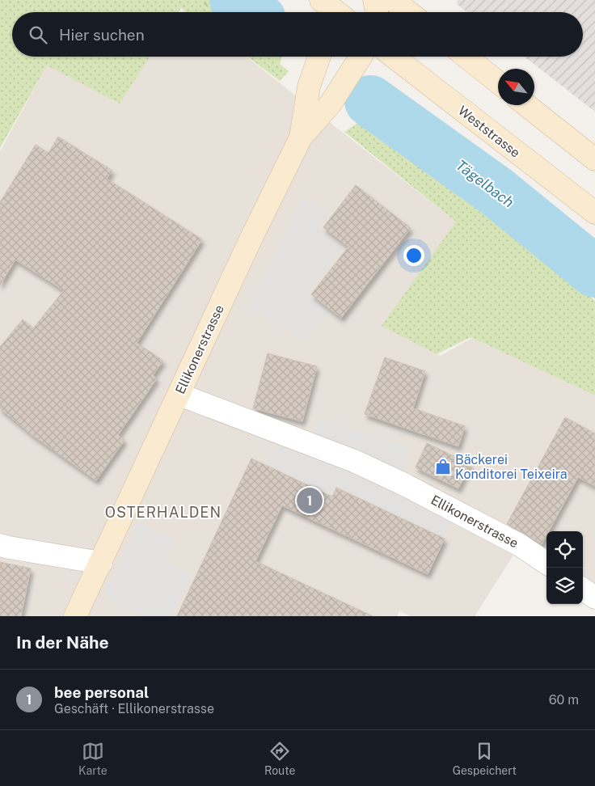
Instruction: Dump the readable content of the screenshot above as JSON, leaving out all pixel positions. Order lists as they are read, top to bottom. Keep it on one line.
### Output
{"streets":{"street":["Weststrasse","Ellikonerstrasse"]},"districts":["OSTERHALDEN"],"water":["Tägelbach"],"places":{"shop":["Bäckerei Konditorei Teixeira"]},"north":"top left","page":{"search":"Hier suchen","pins":"1","heading":"In der Nähe","list":[{"mark":"1","name":"bee personal","note":"Geschäft · Ellikonerstrasse","value":"60 m"}],"nav":["Karte","Route","Gespeichert"]}}
